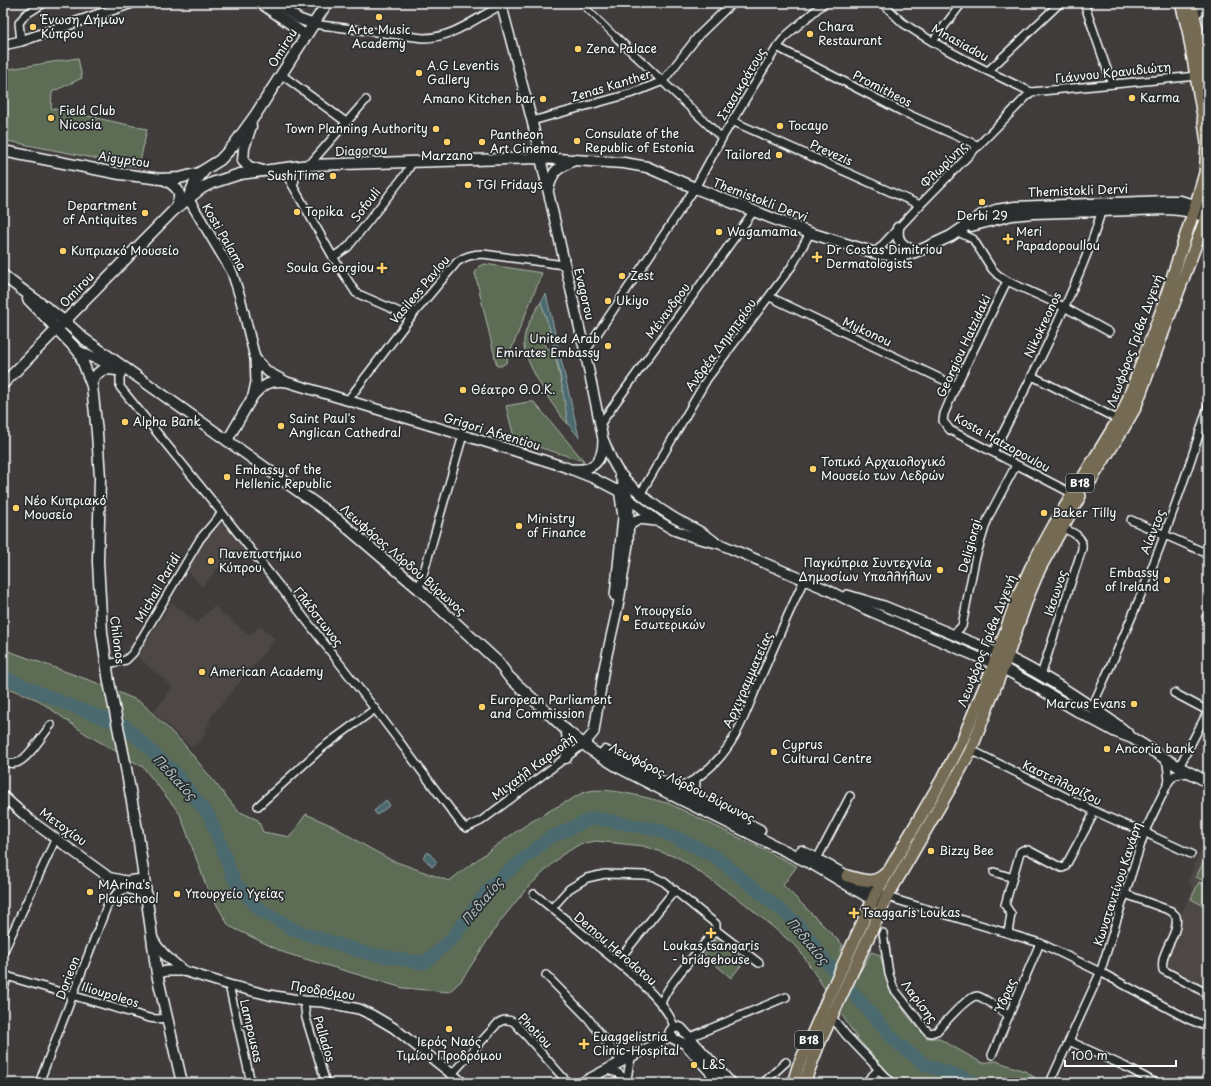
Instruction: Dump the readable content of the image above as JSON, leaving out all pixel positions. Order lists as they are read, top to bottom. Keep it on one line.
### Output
{"streets":{"main road":["Omirou","Diagorou","Aigyptou","Themistokli Dervi","Λεωφόρος Γρίβα Διγενή","B18","Λεωφόρος Λόρδου Βύρωνος","Chilonos"],"street":["Mnasiadou","Γιάννου Κρανιδιώτη","Στασικράτους","Zenas Kanther","Promitheos","Prevezis","Φλωρίνης","Sofouli","Kosti Palama","Vasileos Pavlou","Evagorou","Μένανδρου","Nikokreonos","Mykonou","Ανδρέα Δημητρίου","Georgiou Hatzidaki","Grigori Afxentiou","Kosta Hatzopoulou","Αίαντος","Deligiorgi","Michail Paridi","Ιάσωνος","Γλάδστωνος","Αρχιγραμματείας","Μιχαήλ Καραολή","Καστελλορίζου","Μετοχίου","Κωνσταντίνου Κανάρη","Demou Herodotou","Dorieon","Προδρόμου","Ilioupoleos","Ύδρας","Λαρίσης","Lampousas","Photiou","Pallados"]},"crossings":[["Mnasiadou","Γιάννου Κρανιδιώτη"],["Mnasiadou","Φλωρίνης"],["Omirou","Diagorou"],["Omirou","Aigyptou"],["Omirou","Kosti Palama"],["Omirou","Λεωφόρος Λόρδου Βύρωνος"],["Γιάννου Κρανιδιώτη","Φλωρίνης"],["Γιάννου Κρανιδιώτη","B18"],["Στασικράτους","Promitheos"],["Στασικράτους","Prevezis"],["Στασικράτους","Themistokli Dervi"],["Στασικράτους","Evagorou"],["Zenas Kanther","Evagorou"],["Promitheos","Φλωρίνης"],["Diagorou","Themistokli Dervi"],["Diagorou","Sofouli"],["Diagorou","Kosti Palama"],["Diagorou","Evagorou"],["Prevezis","Φλωρίνης"],["Φλωρίνης","Themistokli Dervi"],["Themistokli Dervi","Evagorou"],["Themistokli Dervi","Μένανδρου"],["Themistokli Dervi","Nikokreonos"],["Themistokli Dervi","Λεωφόρος Γρίβα Διγενή"],["Themistokli Dervi","Ανδρέα Δημητρίου"],["Themistokli Dervi","B18"],["Kosti Palama","Grigori Afxentiou"],["Kosti Palama","Λεωφόρος Λόρδου Βύρωνος"],["Vasileos Pavlou","Evagorou"],["Vasileos Pavlou","Grigori Afxentiou"],["Evagorou","Μένανδρου"],["Evagorou","Ανδρέα Δημητρίου"],["Evagorou","Grigori Afxentiou"],["Evagorou","Μιχαήλ Καραολή"],["Nikokreonos","Kosta Hatzopoulou"],["Mykonou","Ανδρέα Δημητρίου"],["Mykonou","Georgiou Hatzidaki"],["Λεωφόρος Γρίβα Διγενή","Kosta Hatzopoulou"],["Λεωφόρος Γρίβα Διγενή","B18"],["Λεωφόρος Γρίβα Διγενή","Λεωφόρος Λόρδου Βύρωνος"],["Λεωφόρος Γρίβα Διγενή","Ιάσωνος"],["Λεωφόρος Γρίβα Διγενή","Καστελλορίζου"],["Georgiou Hatzidaki","Kosta Hatzopoulou"],["Grigori Afxentiou","Μιχαήλ Καραολή"],["Kosta Hatzopoulou","Deligiorgi"],["Λεωφόρος Λόρδου Βύρωνος","Γλάδστωνος"],["Λεωφόρος Λόρδου Βύρωνος","Chilonos"],["Λεωφόρος Λόρδου Βύρωνος","Αρχιγραμματείας"],["Λεωφόρος Λόρδου Βύρωνος","Μιχαήλ Καραολή"],["Michail Paridi","Γλάδστωνος"],["Michail Paridi","Chilonos"],["Γλάδστωνος","Μιχαήλ Καραολή"],["Chilonos","Μετοχίου"],["Καστελλορίζου","Κωνσταντίνου Κανάρη"],["Μετοχίου","Dorieon"],["Dorieon","Ilioupoleos"],["Προδρόμου","Lampousas"],["Προδρόμου","Photiou"],["Προδρόμου","Pallados"],["Ύδρας","Λαρίσης"]],"water":["Πεδιαίος"],"places":{"other":["Arte Music Academy","Ένωση Δήμων Κύπρου","Chara Restaurant","Zena Palace","A.G Leventis Gallery","Karma","Amano Kitchen bar","Field Club Nicosia","Tocayo","Town Planning Authority","Consulate of the Republic of Estonia","Marzano","Pantheon Art Cinema","Tailored","SushiTime","TGI Fridays","Derbi 29","Topika","Department of Antiquites","Wagamama","Κυπριακό Μουσείο","Zest","Ukiyo","United Arab Emirates Embassy","Θέατρο Θ.Ο.Κ.","Alpha Bank","Saint Paul's Anglican Cathedral","Τοπικό Αρχαιολογικό Μουσείο των Λεδρών","Embassy of the Hellenic Republic","Νέο Κυπριακό Μουσείο","Baker Tilly","Ministry of Finance","Πανεπιστήμιο Κύπρου","Παγκύπρια Συντεχνία Δημοσίων Υπαλλήλων","Embassy of Ireland","Υπουργείο Εσωτερικών","American Academy","Marcus Evans","European Parliament and Commission","Ancoria bank","Cyprus Cultural Centre","Bizzy Bee","MArina's Playschool","Υπουργείο Υγείας","Ιερός Ναός Τιμίου Προδρόμου","L&S"],"health":["Meri Papadopoullou","Dr Costas Dimitriou Dermatologists","Soula Georgiou","Tsaggaris Loukas","Loukas tsangaris - bridgehouse","Euaggelistria Clinic-Hospital"]},"scale_bar":"100 m"}
